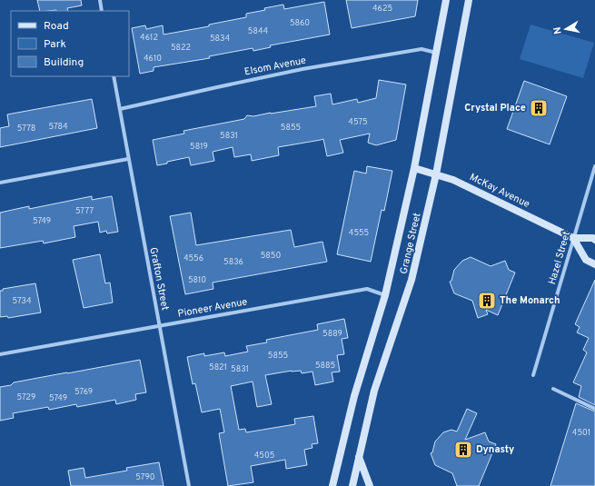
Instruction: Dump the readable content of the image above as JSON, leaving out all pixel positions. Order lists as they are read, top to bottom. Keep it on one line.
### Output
{"streets":{"main road":["McKay Avenue","Grange Street"],"street":["Elsom Avenue","Hazel Street","Grafton Street","Pioneer Avenue"]},"crossings":[["Elsom Avenue","Grange Street"],["Elsom Avenue","Grafton Street"],["McKay Avenue","Grange Street"],["McKay Avenue","Hazel Street"],["Grange Street","Pioneer Avenue"],["Grafton Street","Pioneer Avenue"]],"places":{"building":["Crystal Place","The Monarch","Dynasty"]},"house_numbers":["4625","5860","5844","4612","5834","5822","4610","4575","5784","5855","5778","5831","5819","5777","5749","4555","5850","4556","5836","5810","5734","5889","5855","5885","5821","5831","5769","5729","5749","4501","4505","5790"],"legend":["Road","Park","Building"],"north":"left"}
